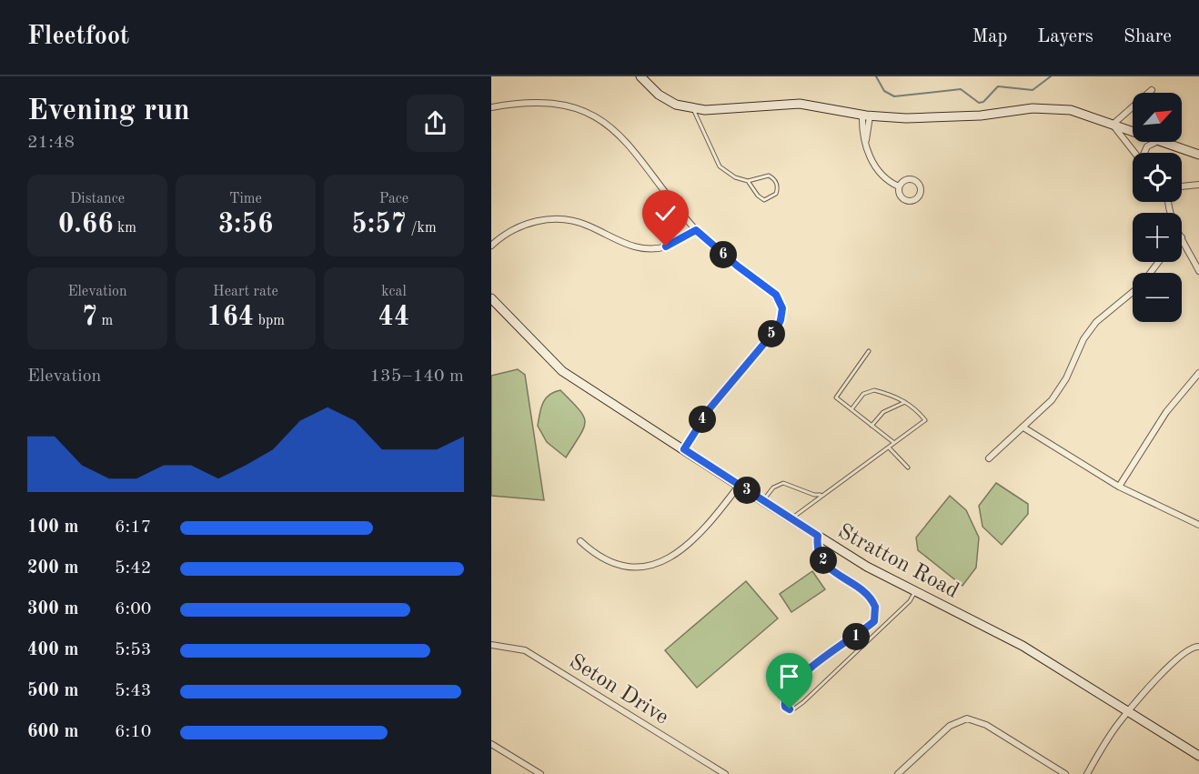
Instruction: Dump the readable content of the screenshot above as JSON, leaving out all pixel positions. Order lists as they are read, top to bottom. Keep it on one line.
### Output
{"streets":{"street":["Stratton Road","Seton Drive"]},"north":"top right","page":{"header":"Fleetfoot","nav":["Map","Layers","Share"],"heading":["Evening run","21:48"],"map_buttons":["+","−"],"stats":[["Distance","0.66 km"],["Time","3:56"],["Pace","5:57 /km"],["Elevation","7 m"],["Heart rate","164 bpm"],["kcal","44"]],"pins":["6","5","4","3","2","1"],"chart":["Elevation","135–140 m"],"list":[{"name":"100 m","note":"6:17"},{"name":"200 m","note":"5:42"},{"name":"300 m","note":"6:00"},{"name":"400 m","note":"5:53"},{"name":"500 m","note":"5:43"},{"name":"600 m","note":"6:10"}]}}
